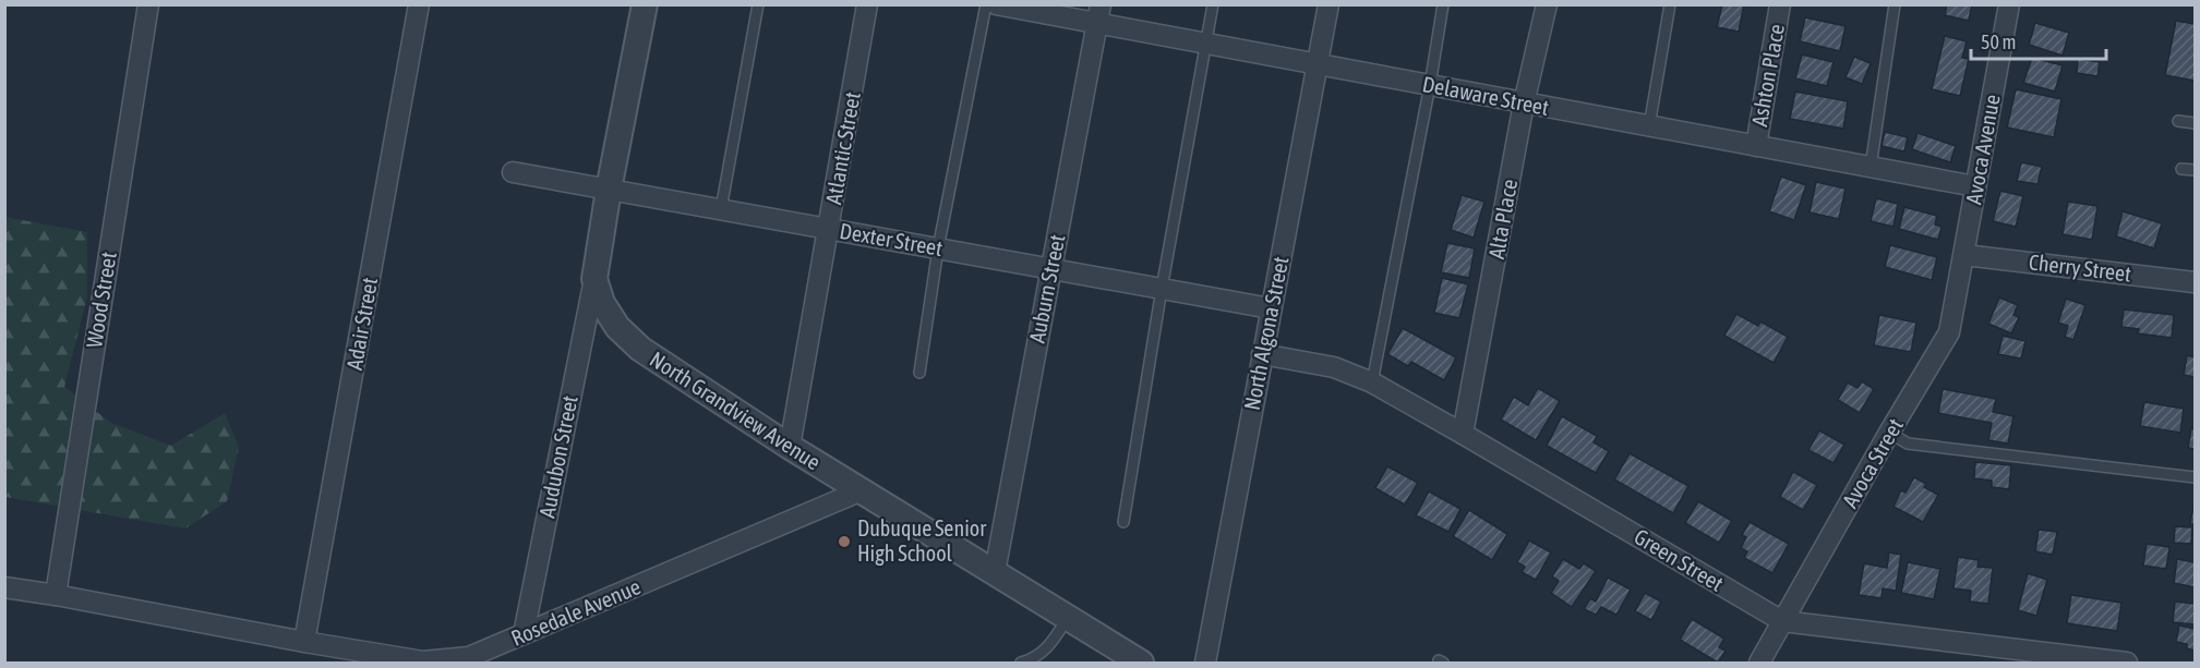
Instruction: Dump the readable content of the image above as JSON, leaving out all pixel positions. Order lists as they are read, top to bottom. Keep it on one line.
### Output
{"streets":{"street":["Ashton Place","Delaware Street","Atlantic Street","Avoca Avenue","Alta Place","Dexter Street","Cherry Street","Auburn Street","Wood Street","Adair Street","North Algona Street","North Grandview Avenue","Audubon Street","Avoca Street","Green Street","Rosedale Avenue"]},"crossings":[["Ashton Place","Delaware Street"],["Delaware Street","Avoca Avenue"],["Delaware Street","Alta Place"],["Delaware Street","Auburn Street"],["Delaware Street","North Algona Street"],["Atlantic Street","Dexter Street"],["Atlantic Street","North Grandview Avenue"],["Avoca Avenue","Cherry Street"],["Avoca Avenue","Avoca Street"],["Alta Place","Green Street"],["Dexter Street","Auburn Street"],["Dexter Street","North Algona Street"],["Cherry Street","Avoca Street"],["Auburn Street","North Grandview Avenue"],["Wood Street","Rosedale Avenue"],["Adair Street","Rosedale Avenue"],["North Algona Street","Green Street"],["North Grandview Avenue","Audubon Street"],["North Grandview Avenue","Rosedale Avenue"],["Audubon Street","Rosedale Avenue"],["Avoca Street","Green Street"]],"places":["Dubuque Senior High School"],"scale_bar":"50 m"}
